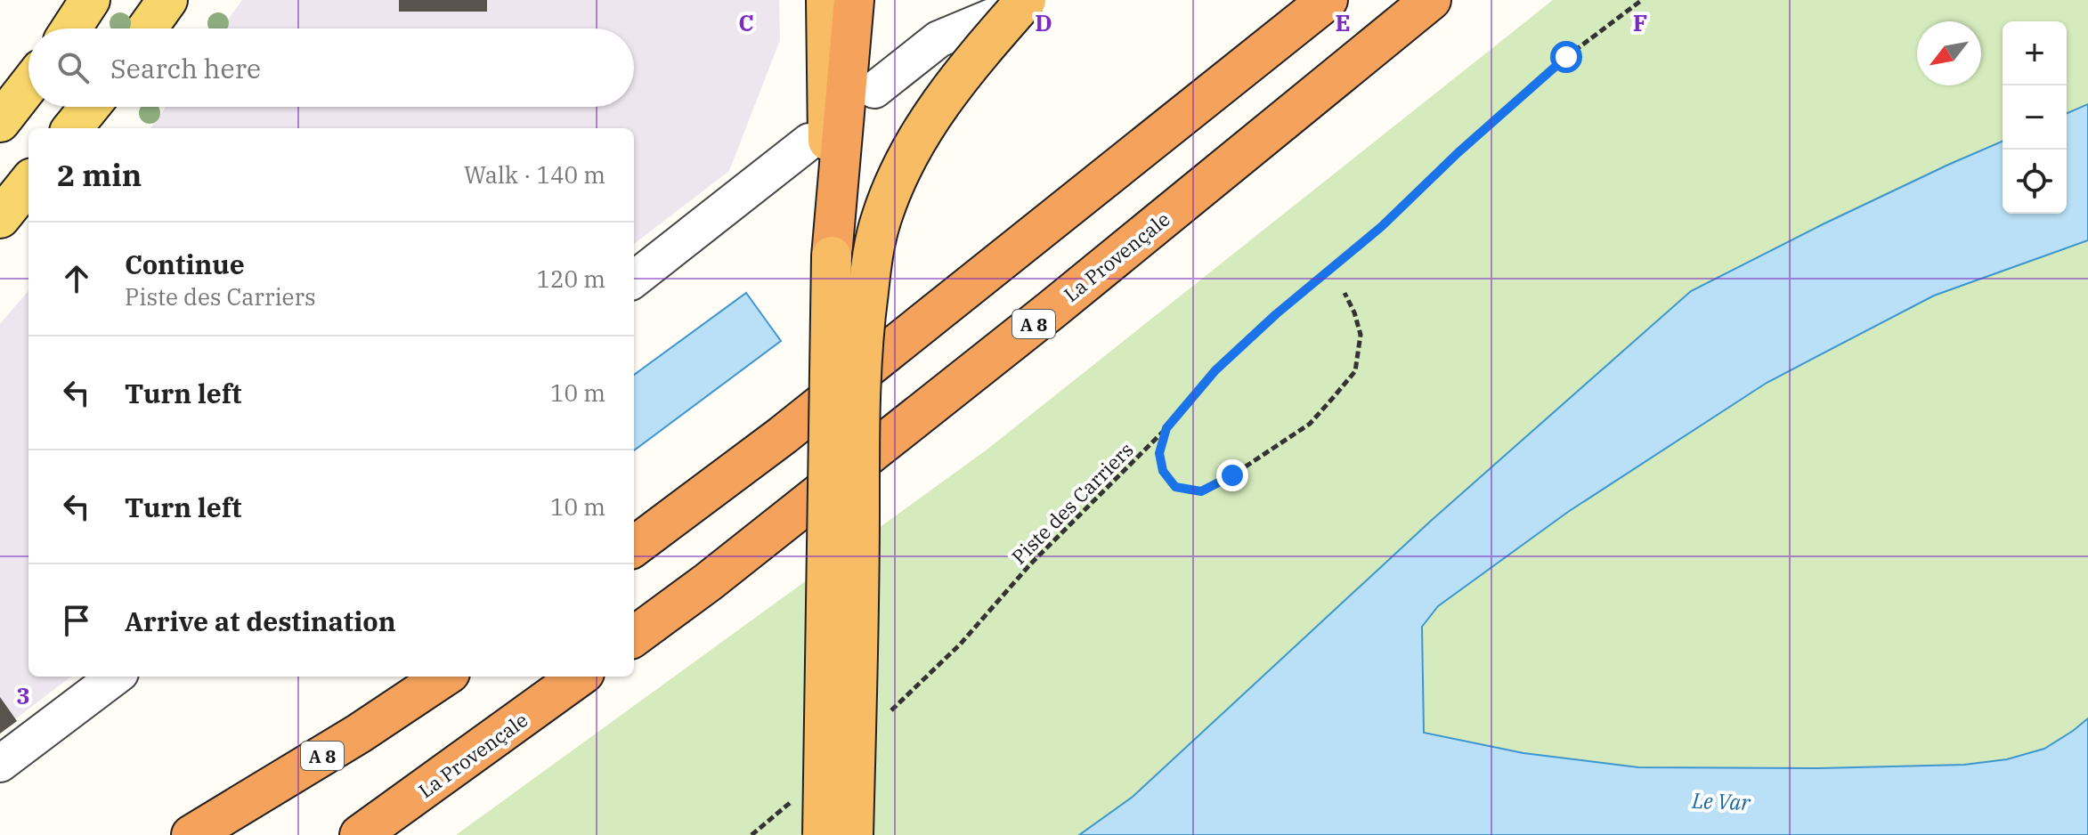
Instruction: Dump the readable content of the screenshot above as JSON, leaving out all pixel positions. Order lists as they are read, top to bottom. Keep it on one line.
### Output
{"streets":{"highway":["La Provençale","A 8"],"path":["Piste des Carriers"]},"water":["Le Var"],"north":"bottom left","page":{"map_buttons":["+","−"],"search":"Search here","heading":["2 min","Walk · 140 m"],"list":[["Continue","Piste des Carriers","120 m"],["Turn left","10 m"],["Turn left","10 m"],"Arrive at destination"]},"grid":{"columns":["C","D","E","F"],"rows":["3"]}}
